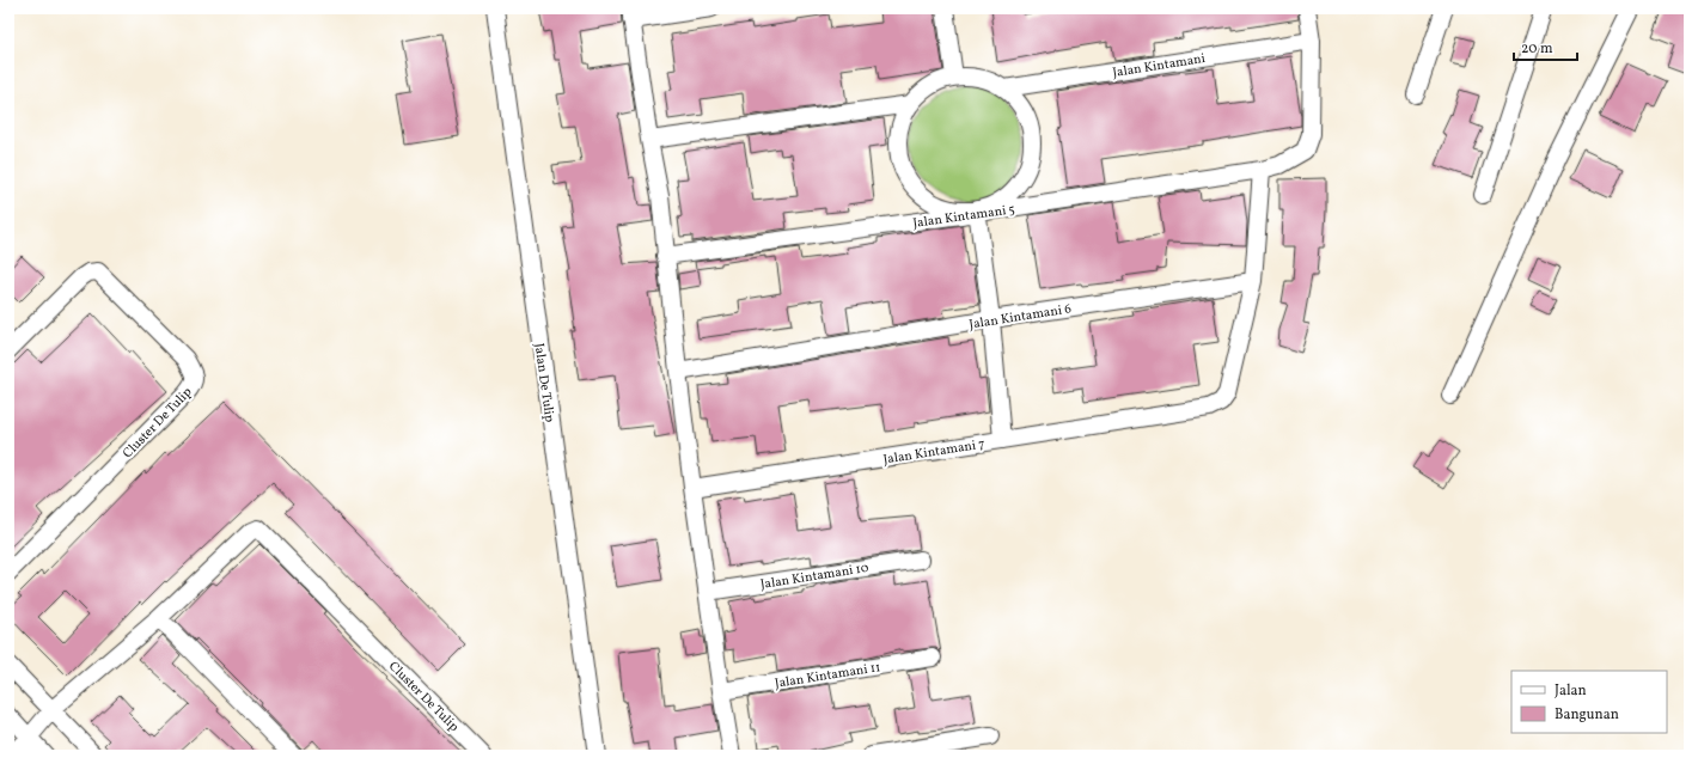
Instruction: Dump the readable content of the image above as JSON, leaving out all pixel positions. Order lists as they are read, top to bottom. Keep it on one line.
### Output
{"streets":{"street":["Jalan Kintamani","Jalan Kintamani 5","Jalan Kintamani 6","Jalan De Tulip","Cluster De Tulip","Jalan Kintamani 7","Jalan Kintamani 10","Jalan Kintamani 11"]},"crossings":[["Jalan Kintamani","Jalan Kintamani 5"],["Jalan Kintamani","Jalan Kintamani 7"],["Jalan Kintamani 5","Jalan Kintamani 7"],["Jalan Kintamani 6","Jalan Kintamani 7"]],"legend":["Jalan","Bangunan"],"scale_bar":"20 m"}
